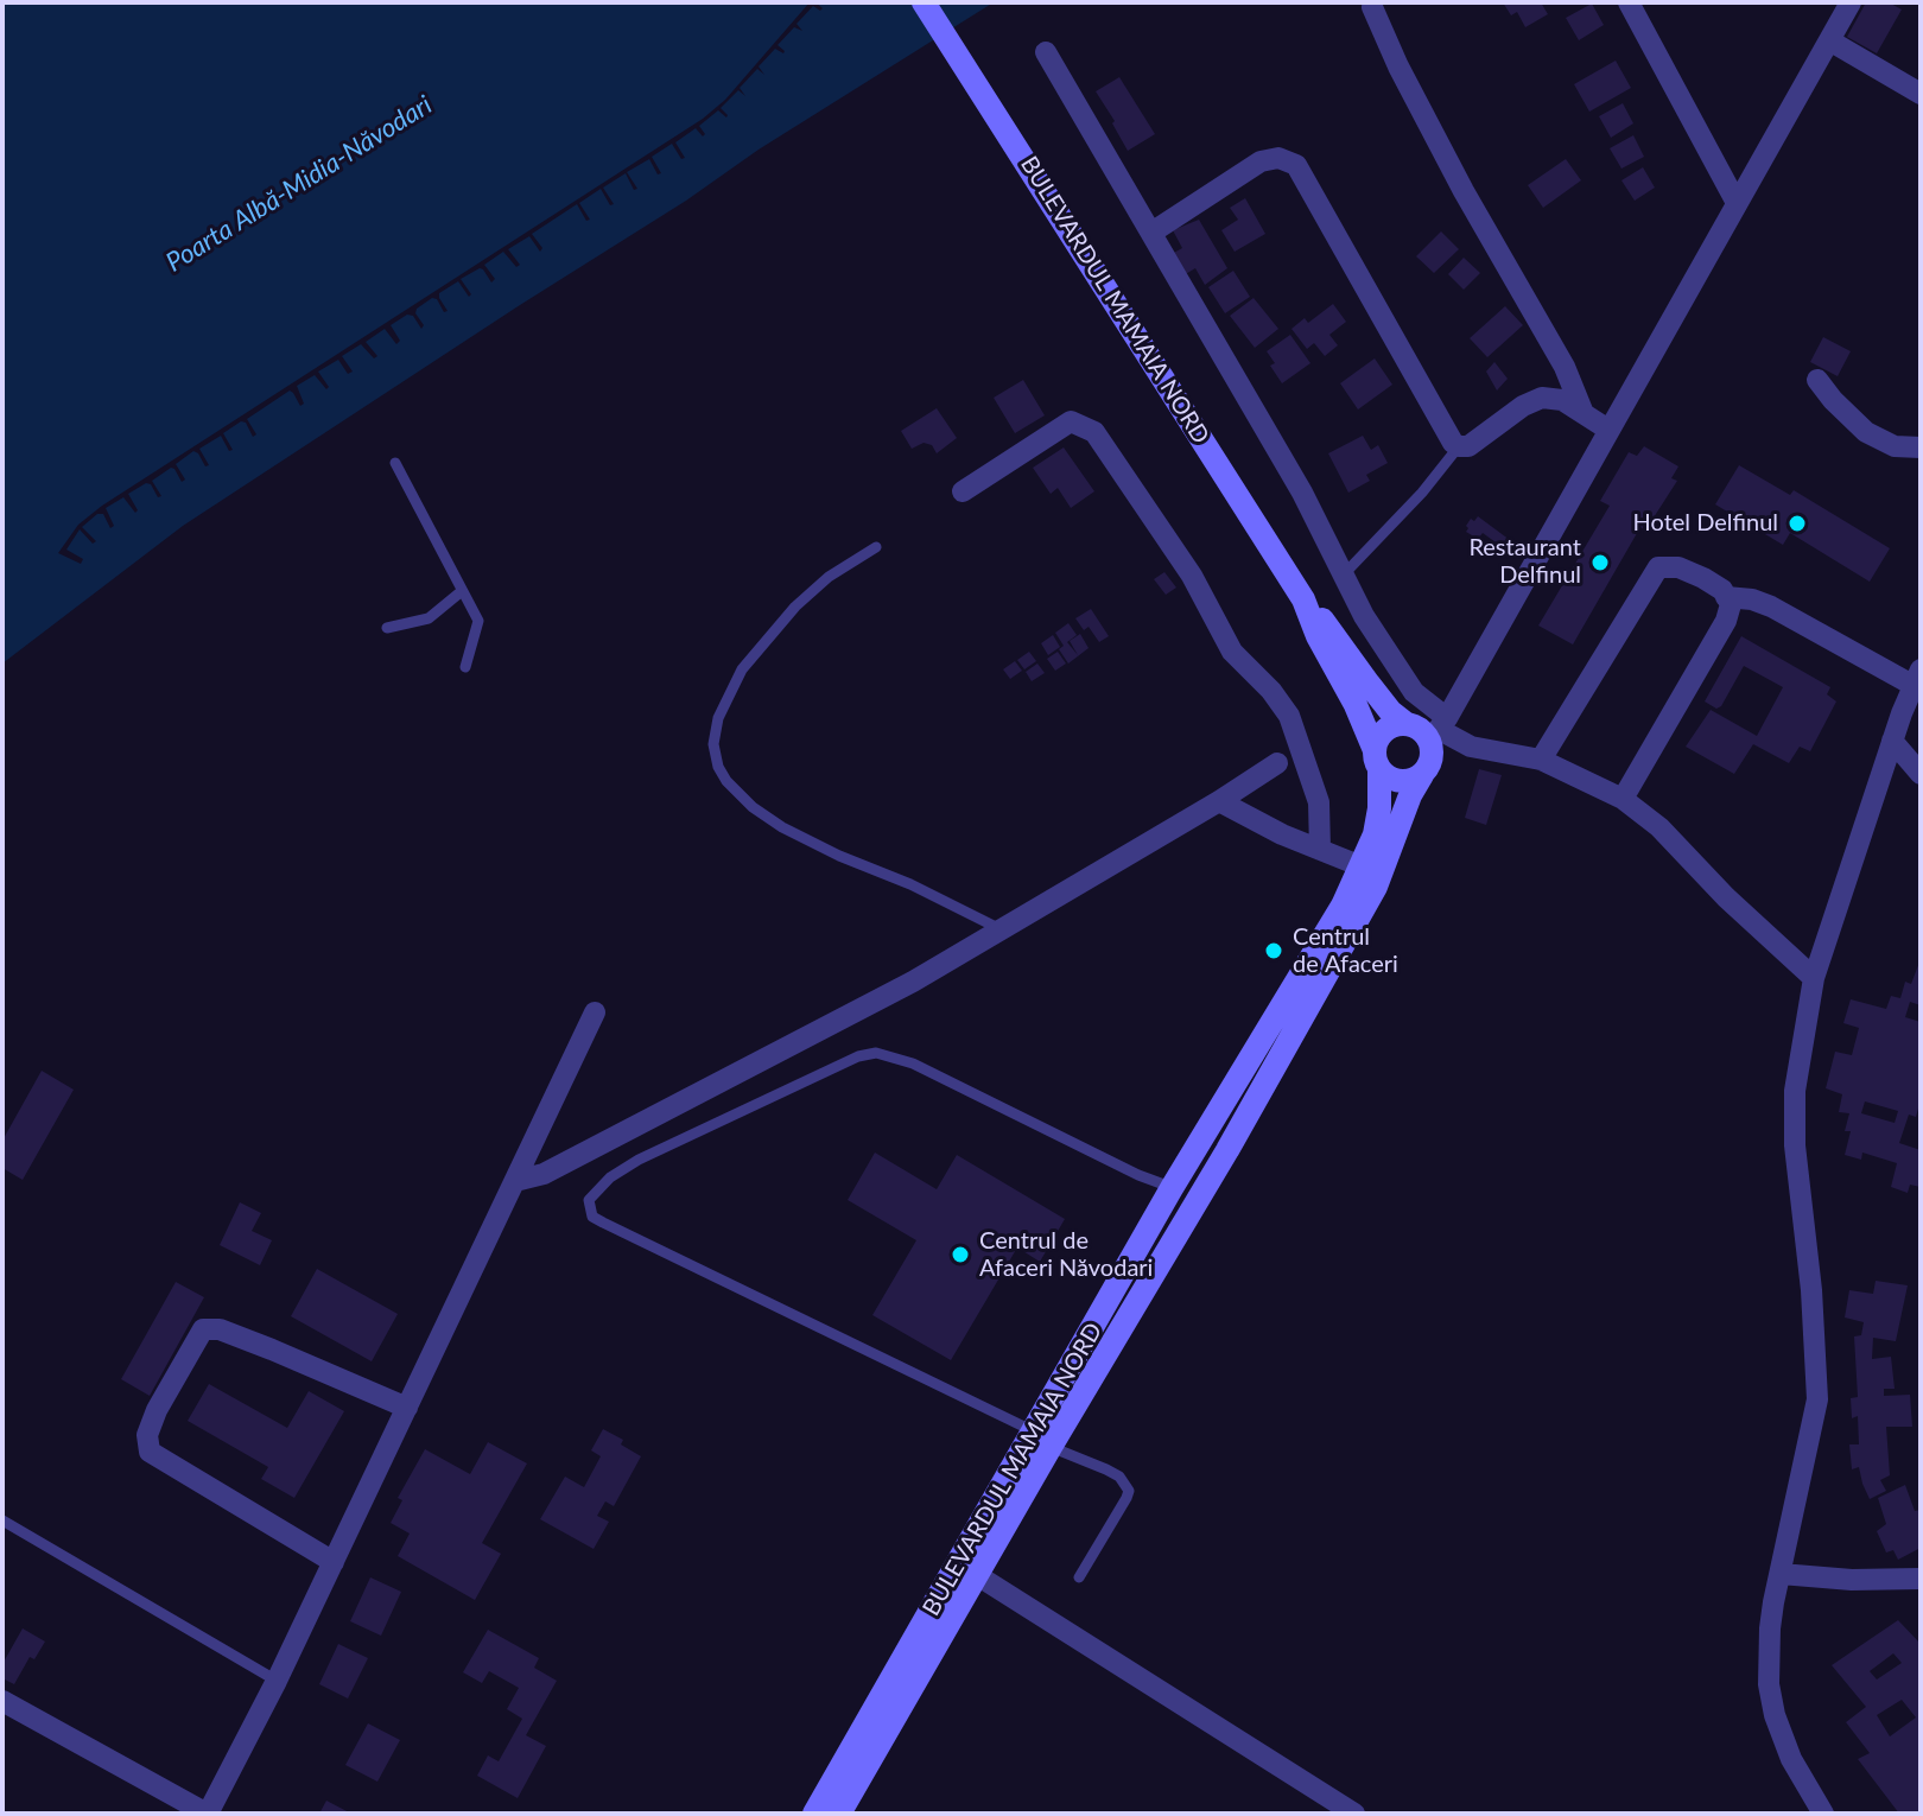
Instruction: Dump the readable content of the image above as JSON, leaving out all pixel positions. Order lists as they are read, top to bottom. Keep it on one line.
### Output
{"streets":{"main road":["BULEVARDUL MAMAIA NORD"]},"water":["Poarta Albă-Midia-Năvodari"],"places":["Hotel Delfinul","Restaurant Delfinul","Centrul de Afaceri","Centrul de Afaceri Năvodari"]}
